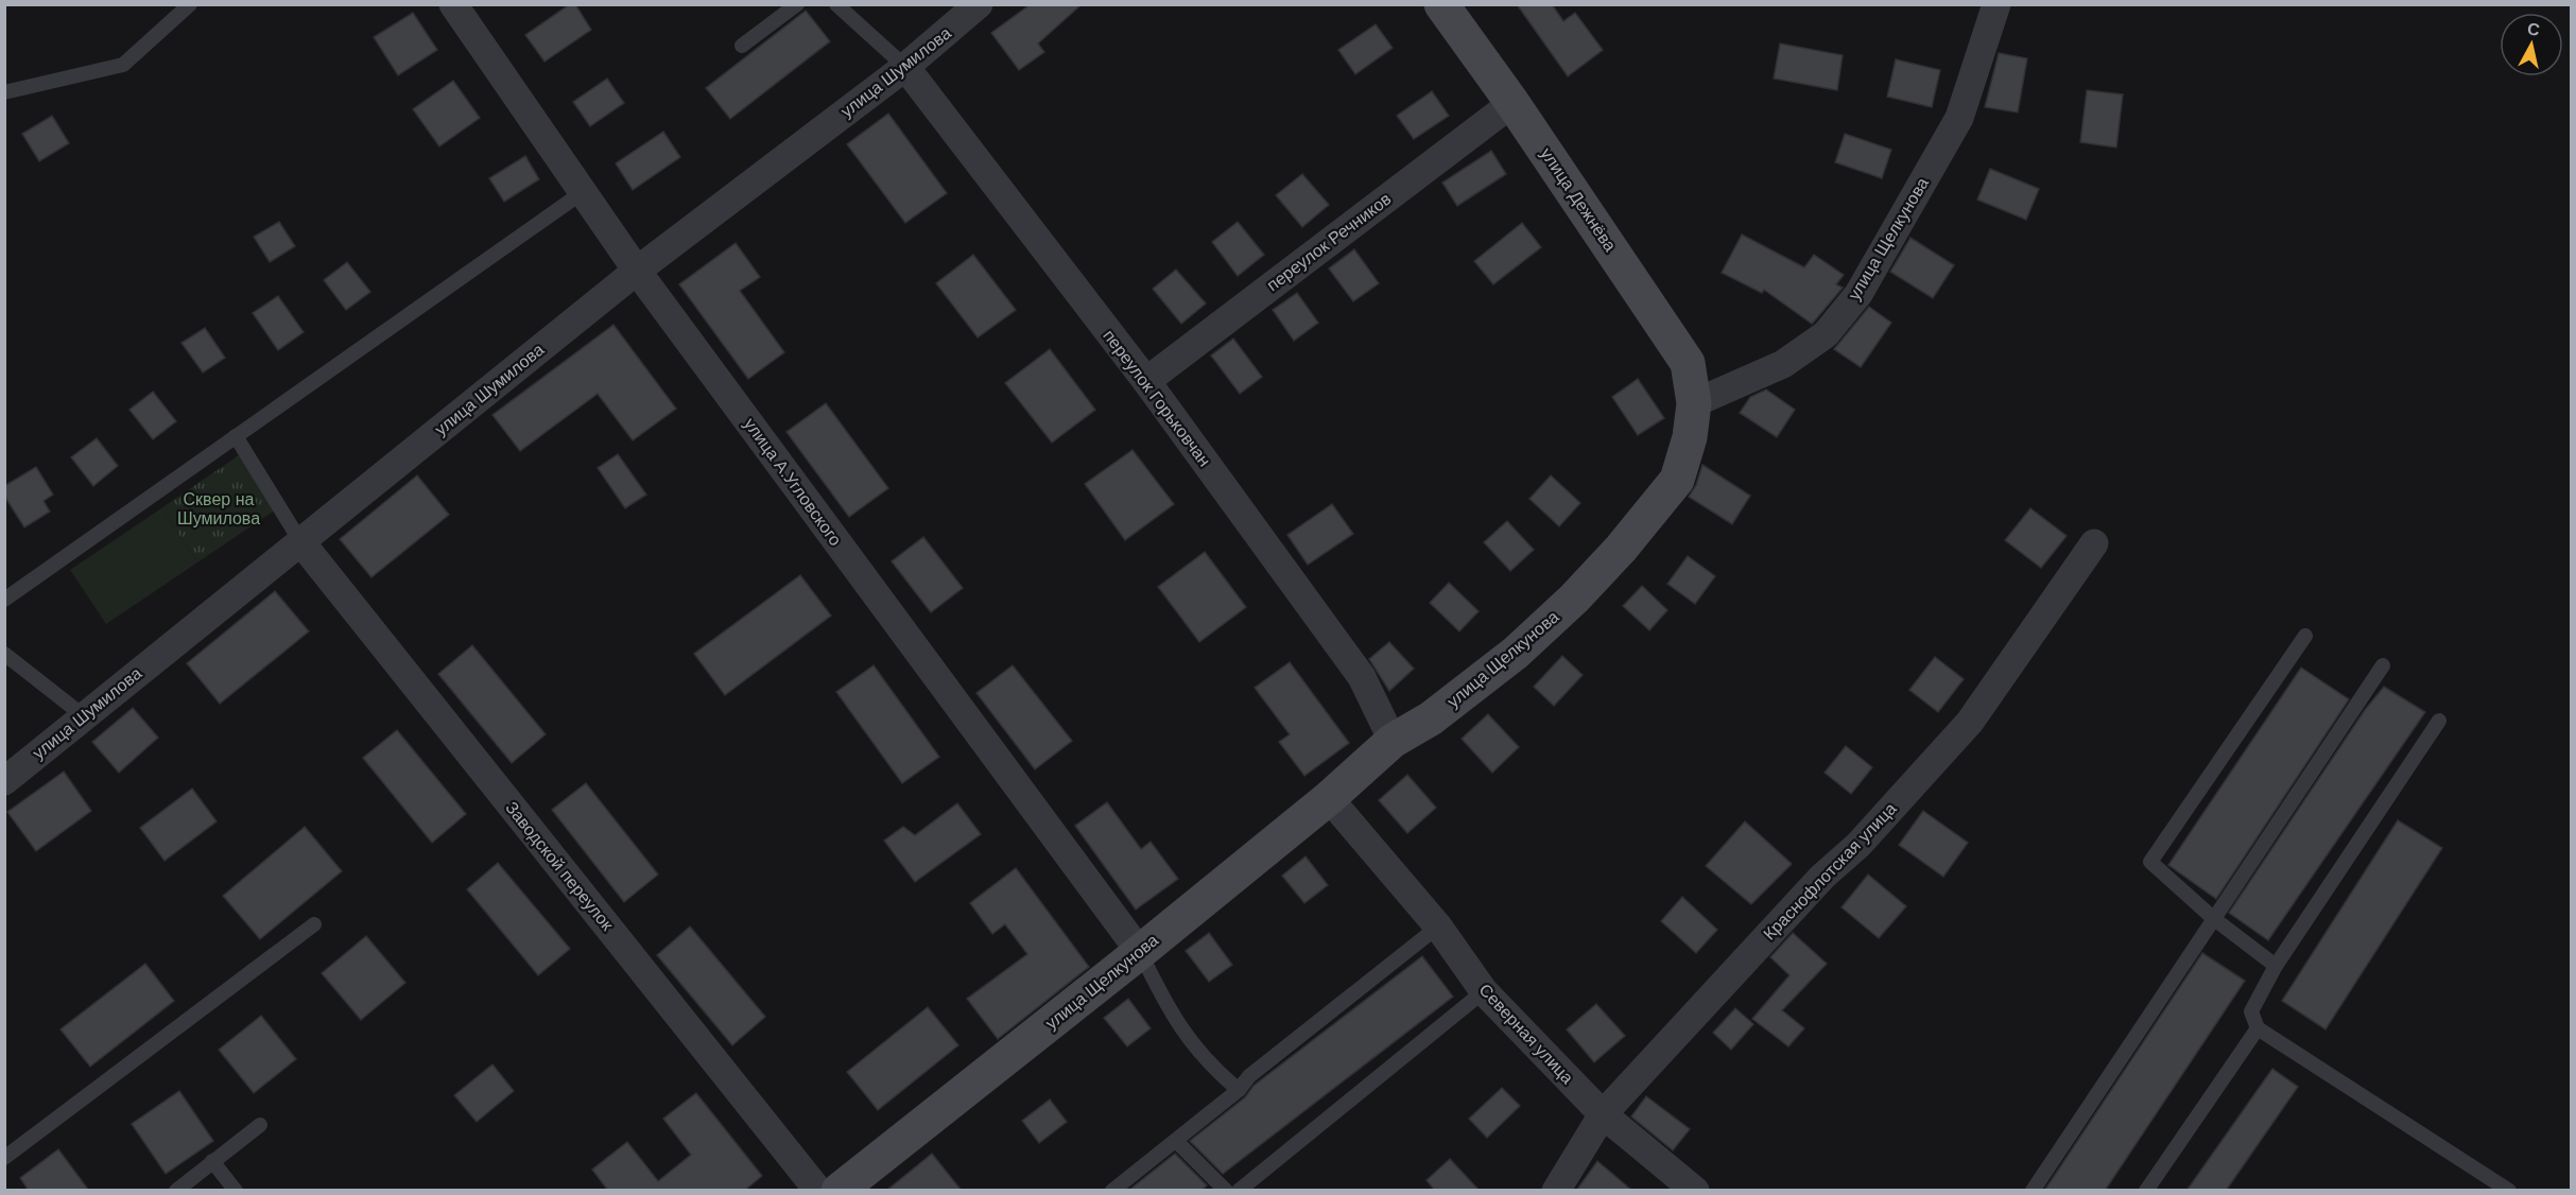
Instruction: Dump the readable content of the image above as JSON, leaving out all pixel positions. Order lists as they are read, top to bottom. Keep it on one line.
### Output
{"streets":{"main road":["улица Дежнёва","улица Щелкунова"],"street":["улица Шумилова","переулок Речников","переулок Горьковчан","улица А.Угловского","Заводской переулок","Краснофлотская улица","Северная улица"]},"crossings":[["улица Шумилова","переулок Горьковчан"],["улица Шумилова","улица А.Угловского"],["улица Шумилова","Заводской переулок"],["улица Дежнёва","улица Щелкунова"],["улица Дежнёва","переулок Речников"],["улица Щелкунова","переулок Горьковчан"],["улица Щелкунова","улица А.Угловского"],["улица Щелкунова","Северная улица"],["переулок Речников","переулок Горьковчан"],["Краснофлотская улица","Северная улица"]],"parks":["Сквер на Шумилова"],"north":"top"}
